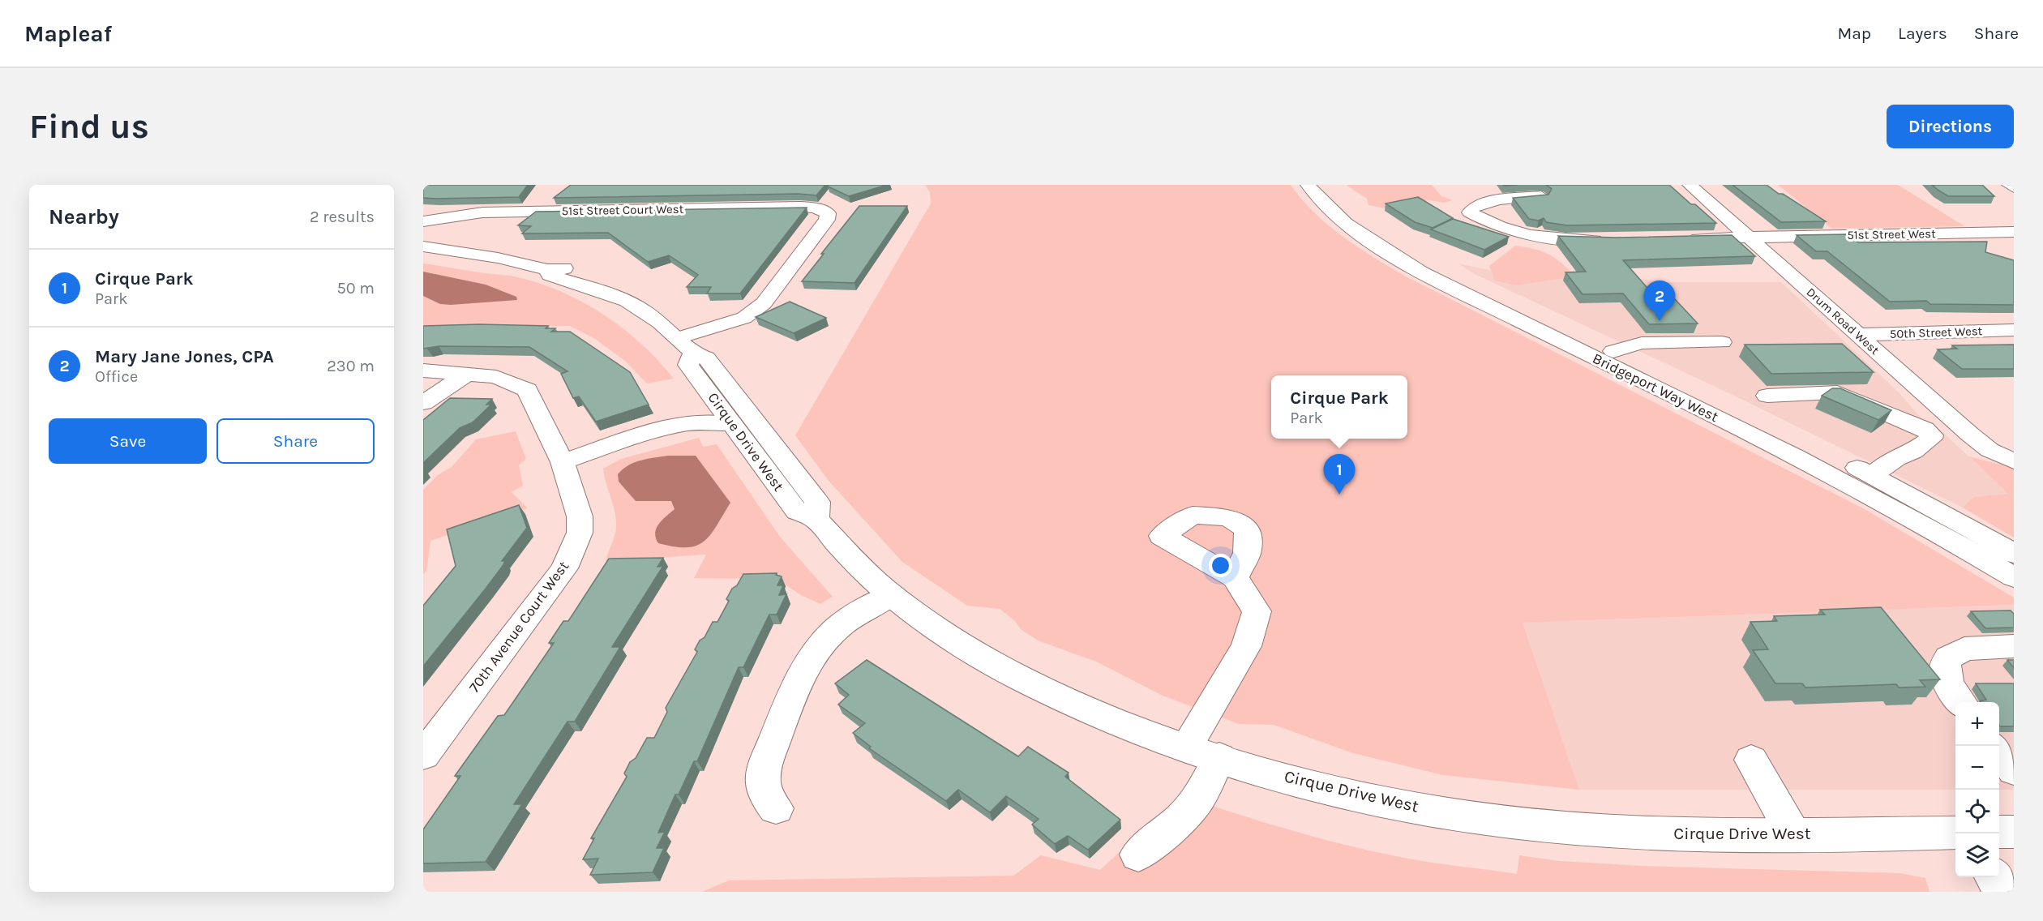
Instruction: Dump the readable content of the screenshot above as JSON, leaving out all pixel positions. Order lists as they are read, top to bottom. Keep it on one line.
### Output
{"streets":{"main road":["51st Street Court West","51st Street West","Drum Road West","50th Street West","Bridgeport Way West","Cirque Drive West","70th Avenue Court West"]},"crossings":[["51st Street Court West","Cirque Drive West"],["51st Street West","Drum Road West"],["Drum Road West","50th Street West"]],"page":{"header":"Mapleaf","nav":["Map","Layers","Share"],"buttons":["Directions",["Save","Share"]],"title":"Find us","heading":["Nearby","2 results"],"list":[{"mark":"1","name":"Cirque Park","note":"Park","value":"50 m"},{"mark":"2","name":"Mary Jane Jones, CPA","note":"Office","value":"230 m"}],"pins":["2","1"],"popup":["Cirque Park","Park"],"map_buttons":["+","−"]}}
